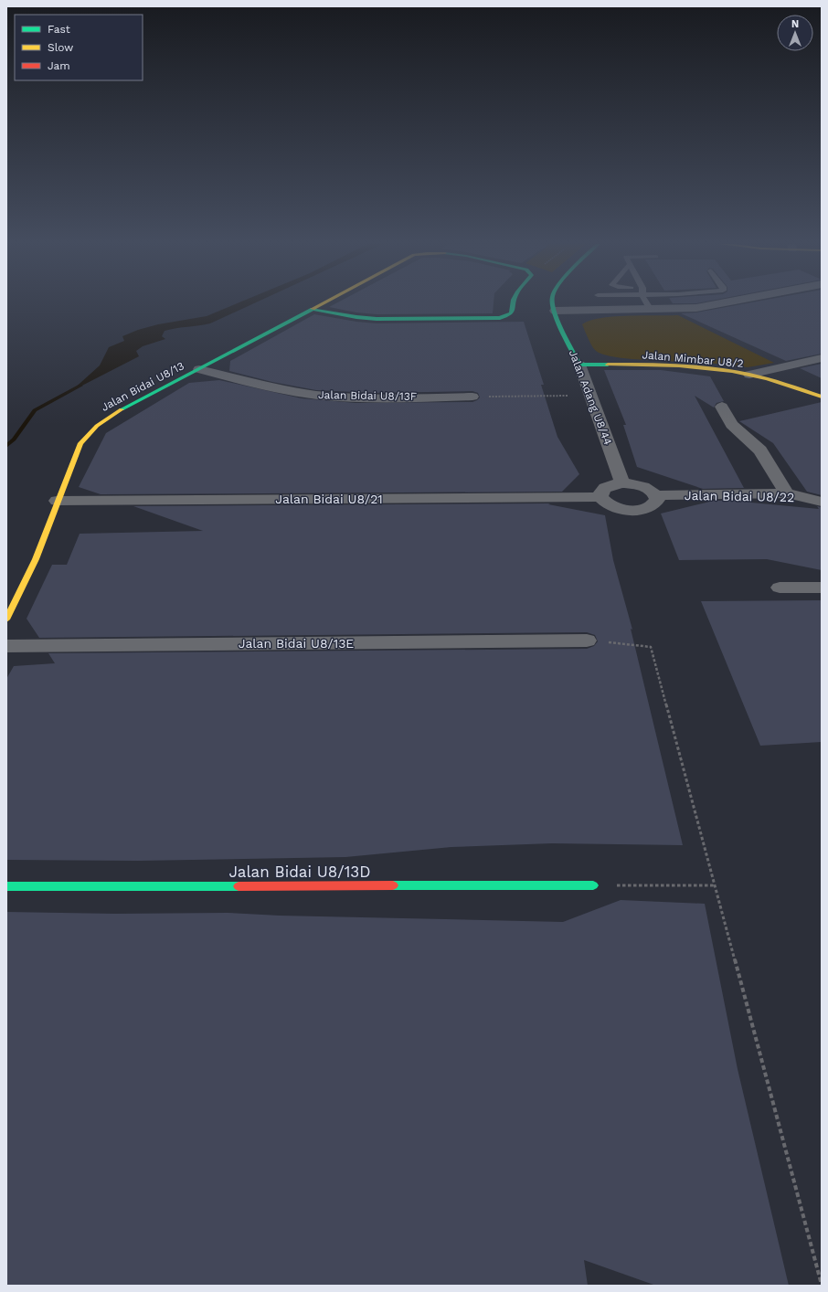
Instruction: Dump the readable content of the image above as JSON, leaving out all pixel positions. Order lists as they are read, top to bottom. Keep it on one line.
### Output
{"streets":{"street":["Jalan Mimbar U8/2","Jalan Bidai U8/13","Jalan Bidai U8/13F","Jalan Adang U8/44","Jalan Bidai U8/22","Jalan Bidai U8/21","Jalan Bidai U8/13E","Jalan Bidai U8/13D"]},"crossings":[["Jalan Mimbar U8/2","Jalan Adang U8/44"],["Jalan Bidai U8/13","Jalan Bidai U8/13F"],["Jalan Bidai U8/13","Jalan Bidai U8/21"]],"legend":["Fast","Slow","Jam"],"north":"top"}
